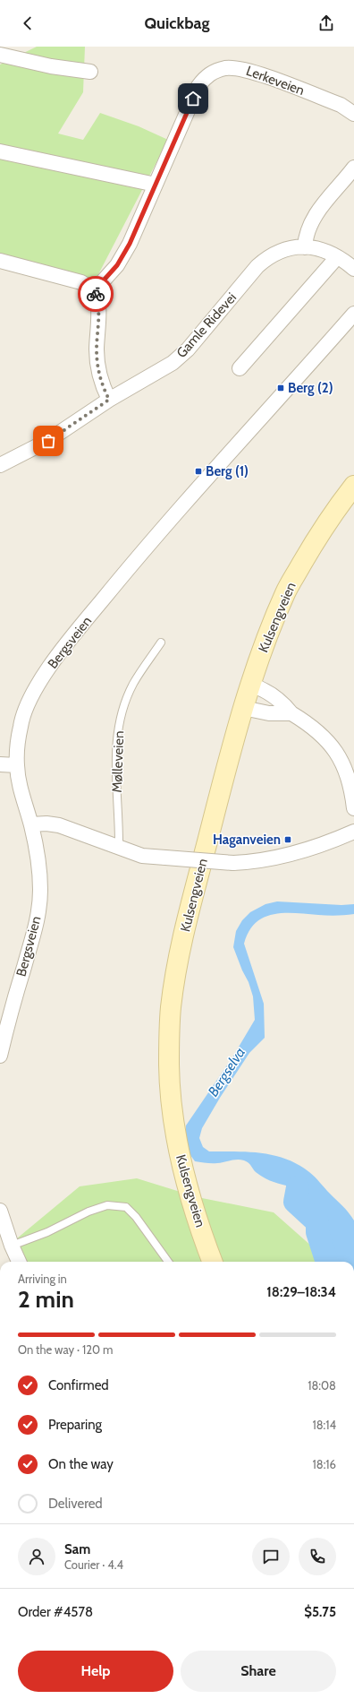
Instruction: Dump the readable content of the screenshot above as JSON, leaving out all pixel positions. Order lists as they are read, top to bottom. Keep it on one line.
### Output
{"streets":{"main road":["Kulsengveien"],"street":["Lerkeveien","Gamle Ridevei","Bergsveien"],"lane":["Mølleveien"]},"water":["Bergselva"],"places":{"transit":["Berg (2)","Berg (1)","Haganveien"]},"page":{"header":"Quickbag","heading":["2 min","Arriving in","18:29–18:34"],"panel":["Sam","Courier · 4.4","Order #4578","$5.75"],"bar":"On the way · 120 m","list":[["Confirmed","18:08"],["Preparing","18:14"],["On the way","18:16"],"Delivered"],"buttons":["Help","Share"]}}
